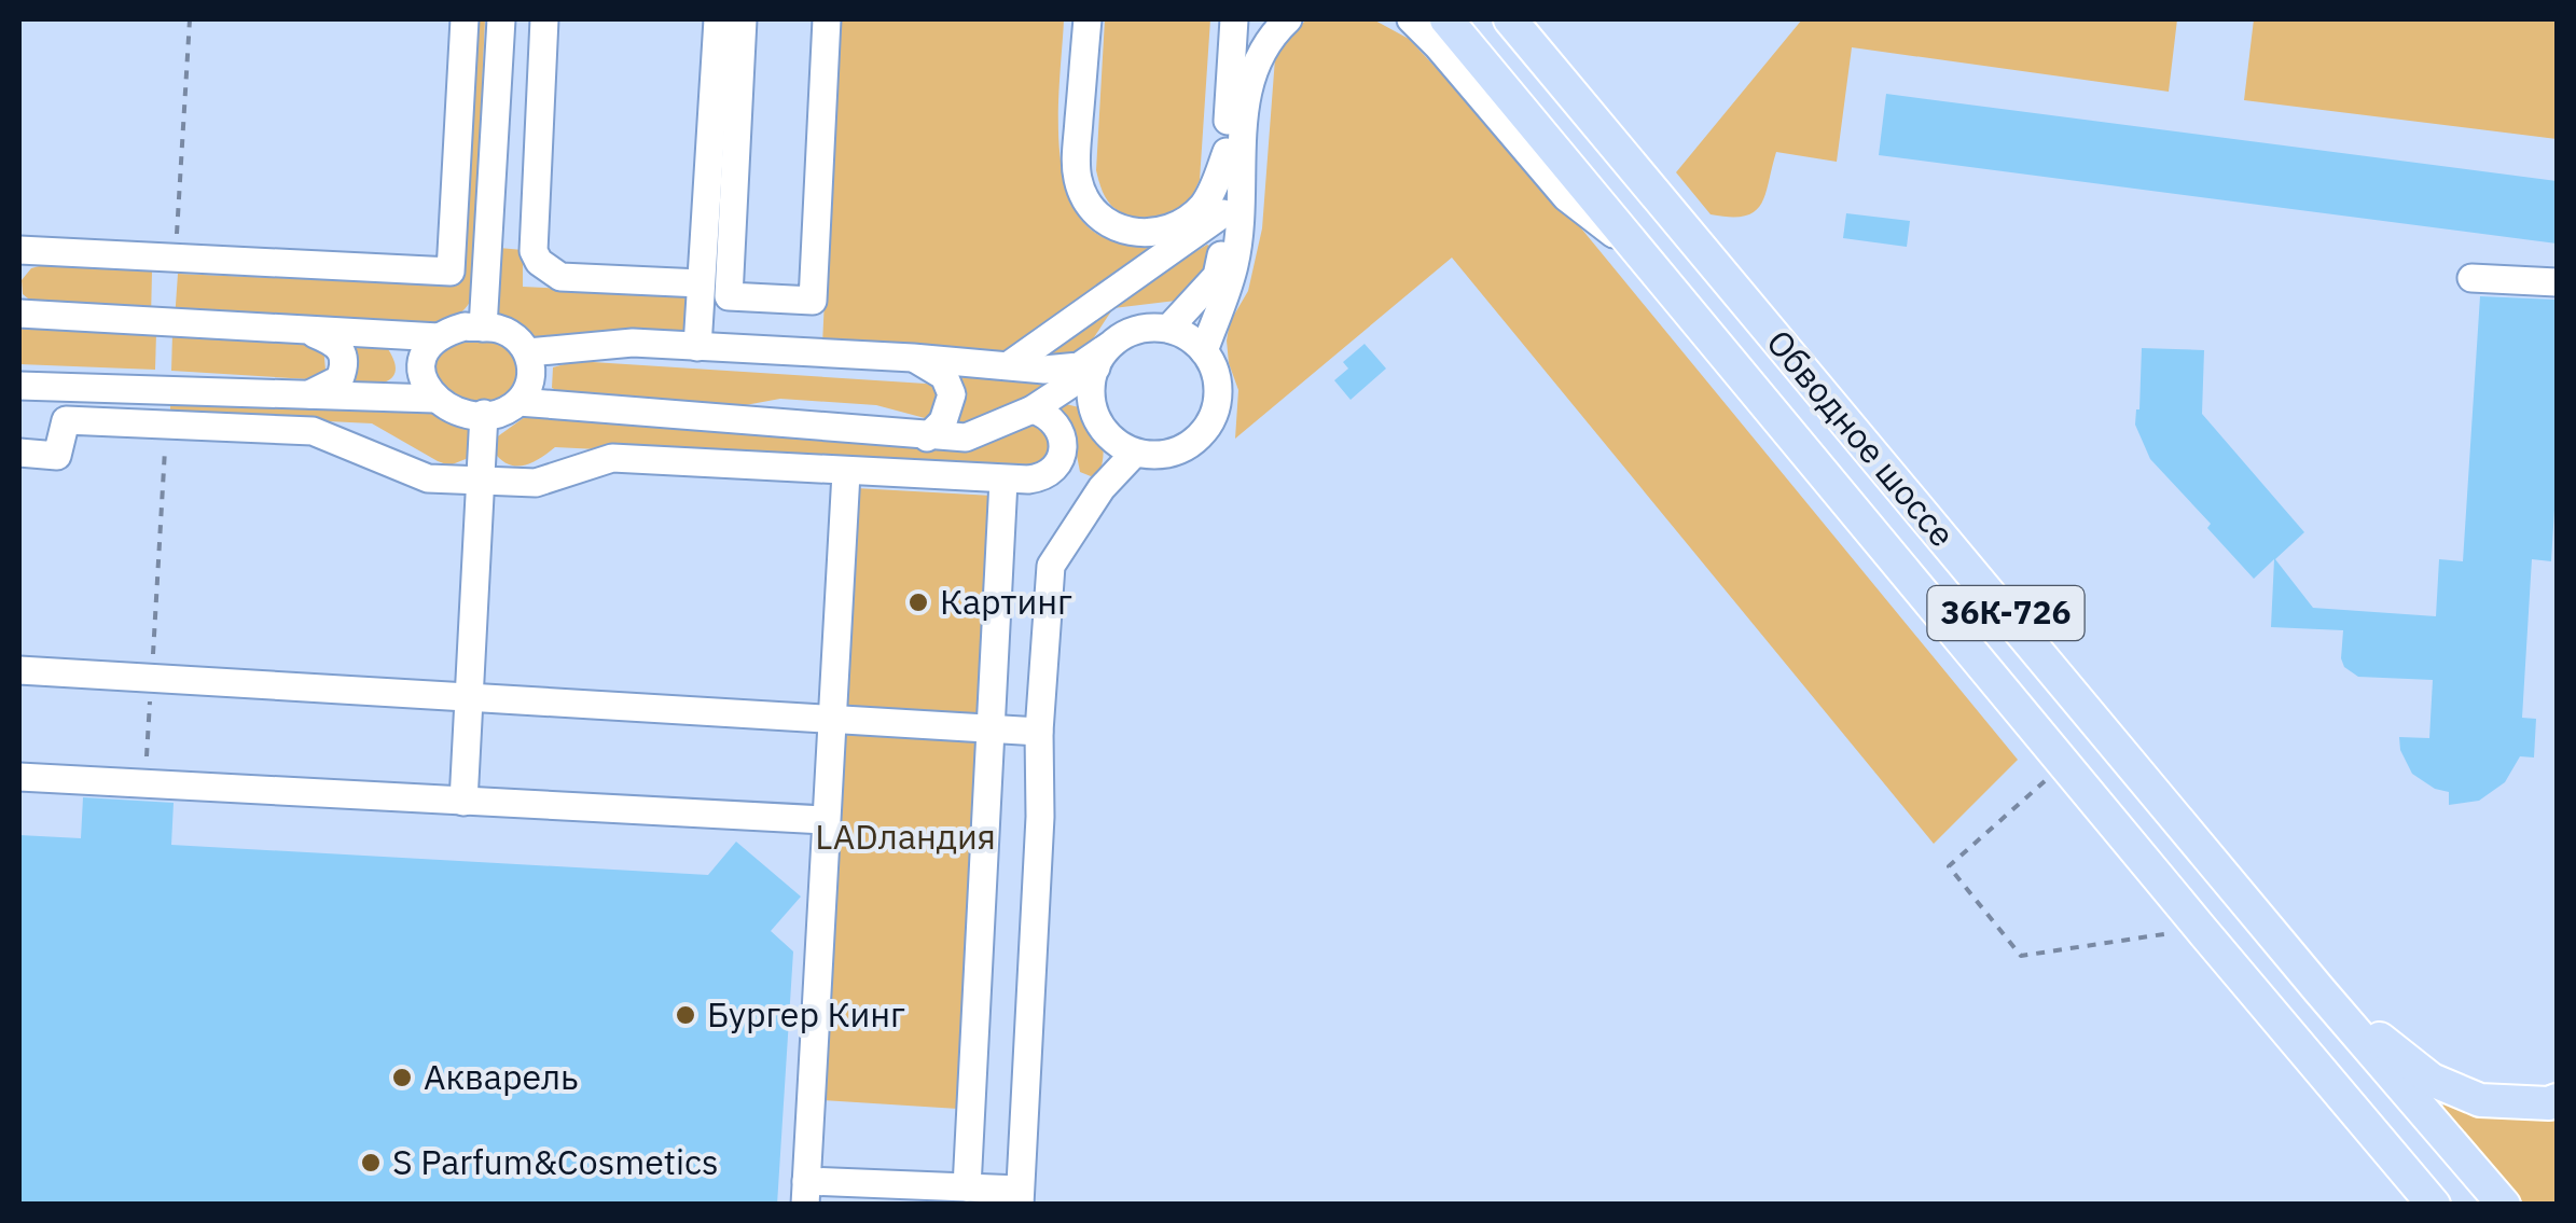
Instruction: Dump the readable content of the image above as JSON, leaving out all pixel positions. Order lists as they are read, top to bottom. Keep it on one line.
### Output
{"streets":{"main road":["Обводное шоссе","36К-726"]},"parks":["LADландия"],"places":["Картинг","Бургер Кинг","Акварель","S Parfum&Cosmetics"]}
